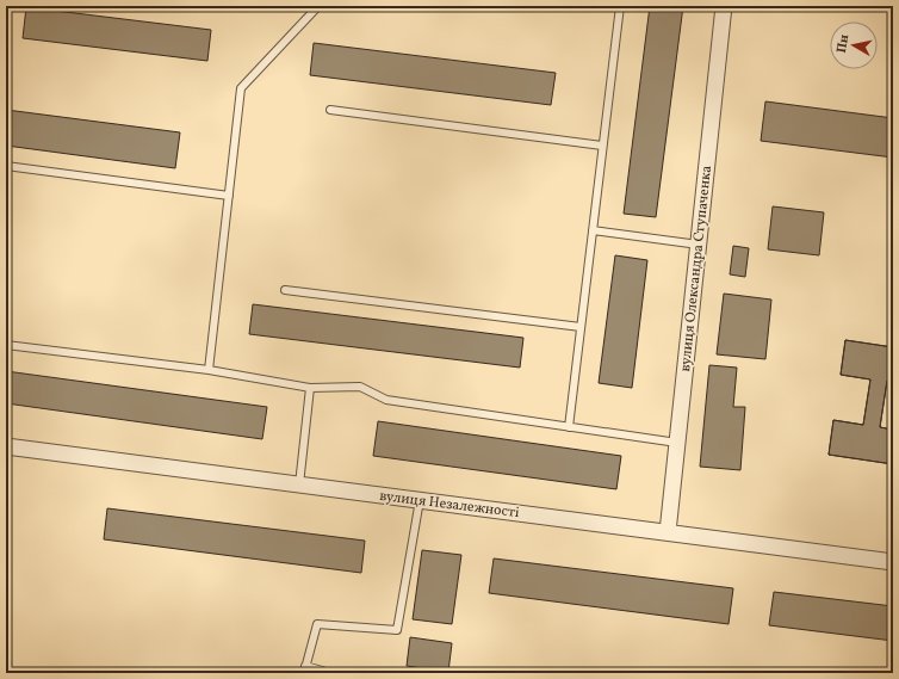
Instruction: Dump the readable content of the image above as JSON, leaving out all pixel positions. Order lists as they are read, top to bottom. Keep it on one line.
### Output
{"streets":{"street":["вулиця Олександра Ступаченка","вулиця Незалежності"]},"crossings":[["вулиця Олександра Ступаченка","вулиця Незалежності"]],"north":"left"}
